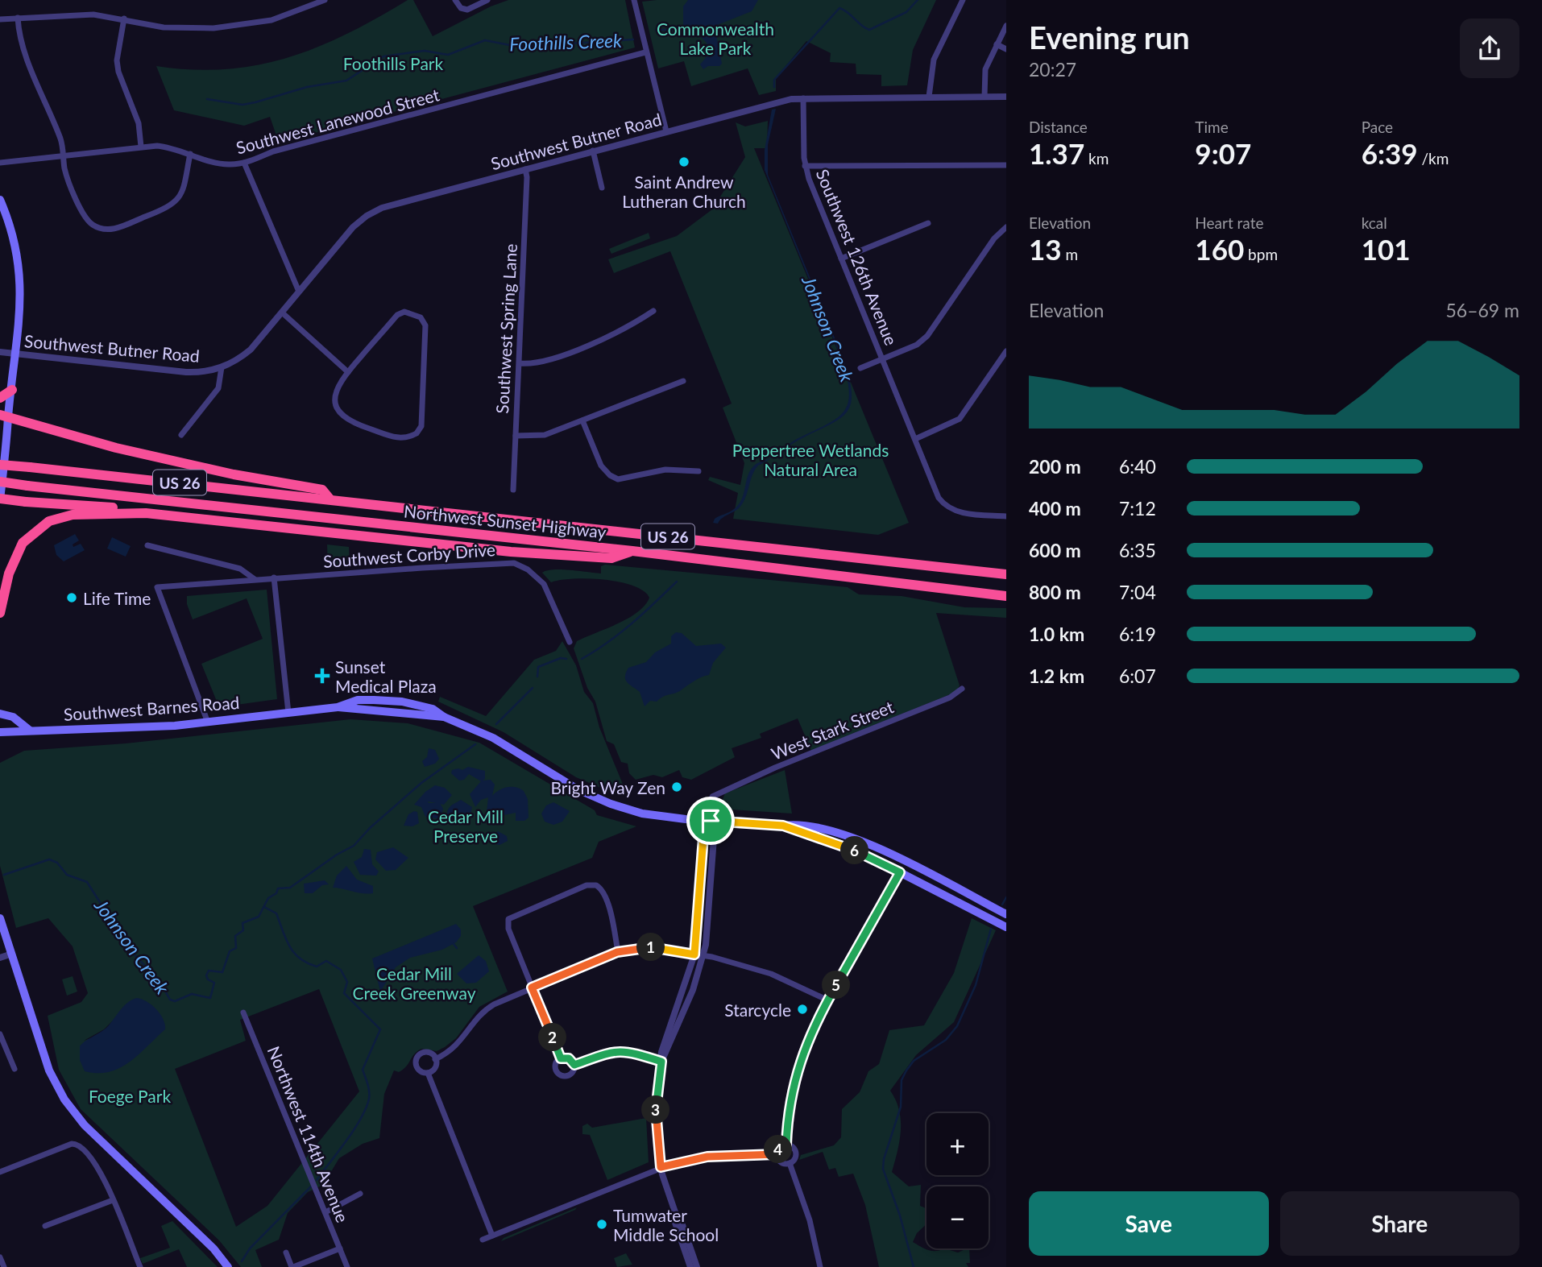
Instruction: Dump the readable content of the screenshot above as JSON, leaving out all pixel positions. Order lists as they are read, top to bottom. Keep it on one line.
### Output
{"streets":{"highway":["US 26","Northwest Sunset Highway"],"main road":["Southwest Barnes Road"],"street":["Southwest Lanewood Street","Southwest Butner Road","Southwest 126th Avenue","Southwest Spring Lane","Southwest Corby Drive","West Stark Street","Northwest 114th Avenue"]},"crossings":[["Southwest Butner Road","Southwest 126th Avenue"],["Southwest Butner Road","Southwest Spring Lane"],["Southwest Corby Drive","Southwest Barnes Road"],["Southwest Barnes Road","West Stark Street"]],"water":["Foothills Creek","Johnson Creek"],"parks":["Commonwealth Lake Park","Foothills Park","Peppertree Wetlands Natural Area","Cedar Mill Preserve","Cedar Mill Creek Greenway","Foege Park"],"places":{"other":["Saint Andrew Lutheran Church","Life Time","Bright Way Zen","Starcycle","Tumwater Middle School"],"health":["Sunset Medical Plaza"]},"page":{"heading":["Evening run","20:27"],"stats":[["Distance","1.37 km"],["Time","9:07"],["Pace","6:39 /km"],["Elevation","13 m"],["Heart rate","160 bpm"],["kcal","101"]],"chart":["Elevation","56–69 m"],"list":[{"name":"200 m","note":"6:40"},{"name":"400 m","note":"7:12"},{"name":"600 m","note":"6:35"},{"name":"800 m","note":"7:04"},{"name":"1.0 km","note":"6:19"},{"name":"1.2 km","note":"6:07"}],"pins":["6","1","5","2","3","4"],"map_buttons":["+","−"],"buttons":["Save","Share"]}}
